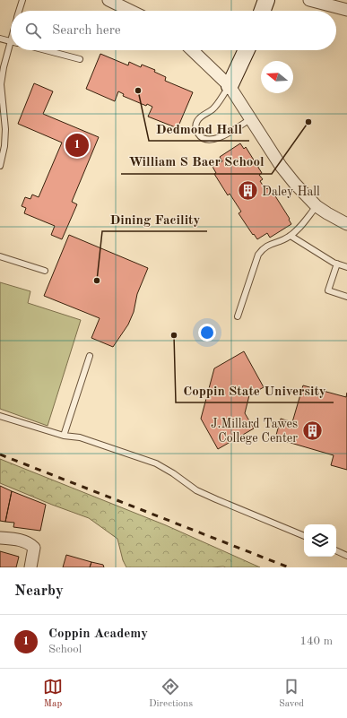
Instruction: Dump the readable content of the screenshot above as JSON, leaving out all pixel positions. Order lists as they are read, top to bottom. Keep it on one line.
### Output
{"places":{"other":["Dedmond Hall","William S Baer School","Dining Facility","Coppin State University"],"building":["Daley Hall","J.Millard Tawes College Center"]},"north":"left","page":{"search":"Search here","pins":"1","heading":"Nearby","list":[{"mark":"1","name":"Coppin Academy","note":"School","value":"140 m"}],"nav":["Map","Directions","Saved"]}}
